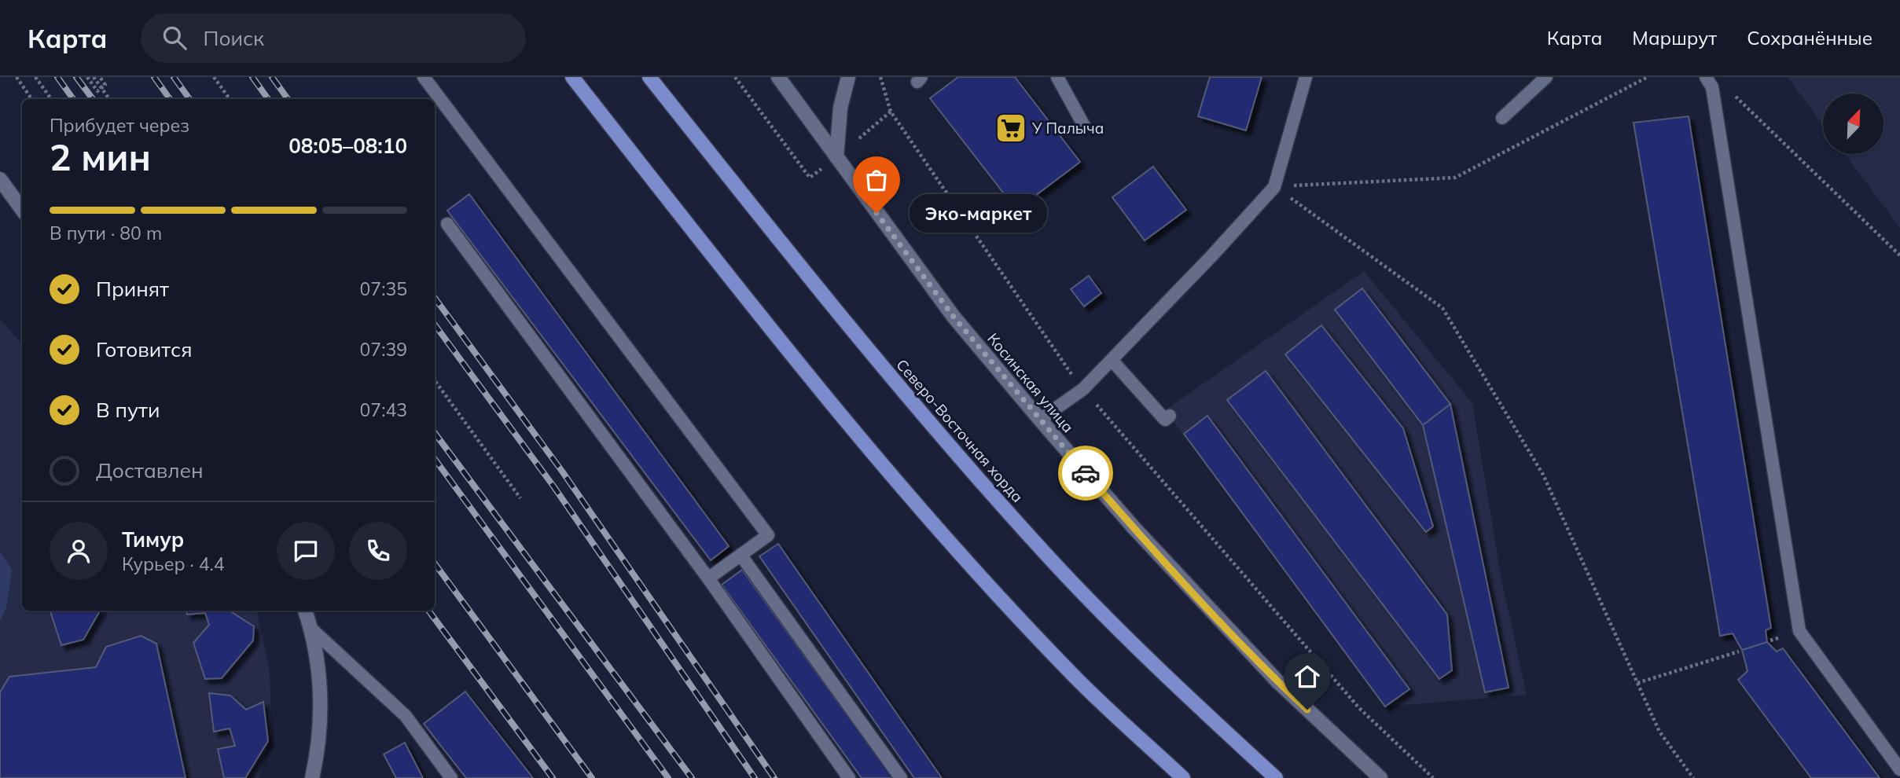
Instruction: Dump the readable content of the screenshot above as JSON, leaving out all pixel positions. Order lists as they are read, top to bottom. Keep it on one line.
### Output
{"streets":{"main road":["Северо-Восточная хорда"],"street":["Косинская улица"]},"places":{"supermarket":["У Палыча"],"other":["Эко-маркет"]},"north":"top right","page":{"header":"Карта","search":"Поиск","nav":["Карта","Маршрут","Сохранённые"],"heading":["2 мин","Прибудет через","08:05–08:10"],"panel":["Тимур","Курьер · 4.4"],"bar":"В пути · 80 m","bubble":"Эко-маркет","list":[["Принят","07:35"],["Готовится","07:39"],["В пути","07:43"],"Доставлен"]}}
